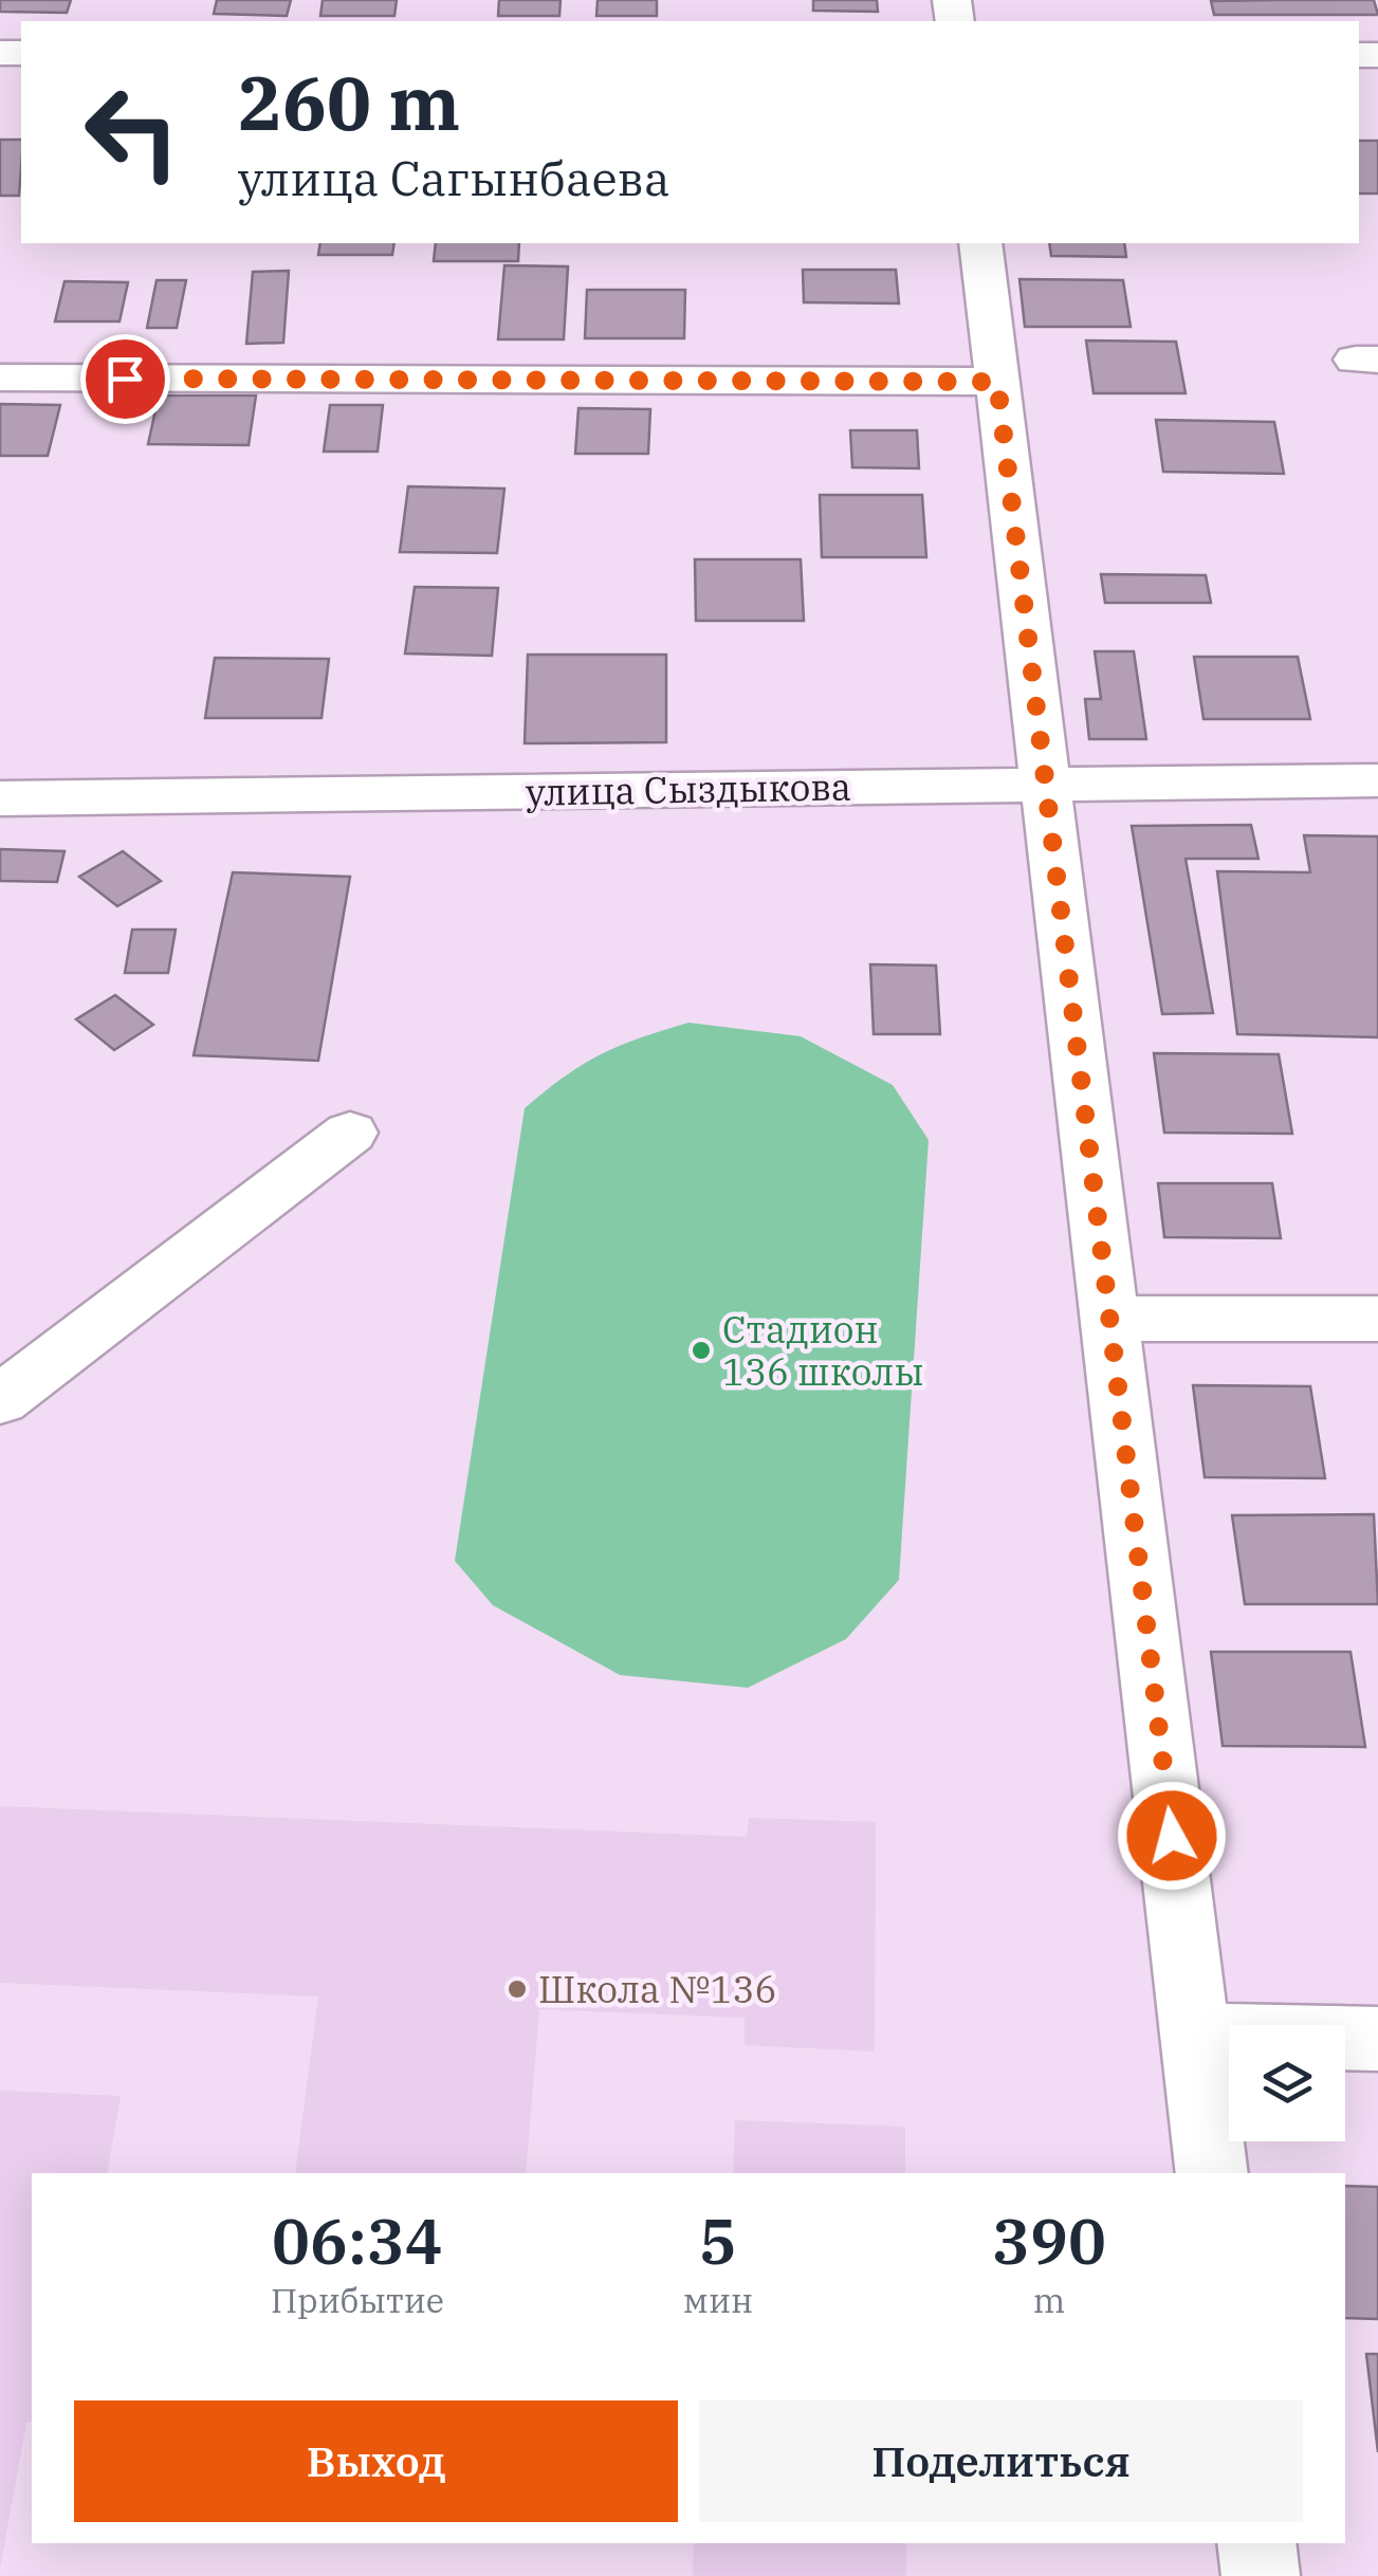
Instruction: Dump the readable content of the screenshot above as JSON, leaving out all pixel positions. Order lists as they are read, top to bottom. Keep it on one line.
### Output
{"streets":{"street":["улица Сыздыкова"]},"places":["Стадион 136 школы","Школа №136"],"page":{"turn":["260 m","улица Сагынбаева"],"eta":["06:34","Прибытие","5","мин","390","m"],"buttons":["Выход","Поделиться"]}}
